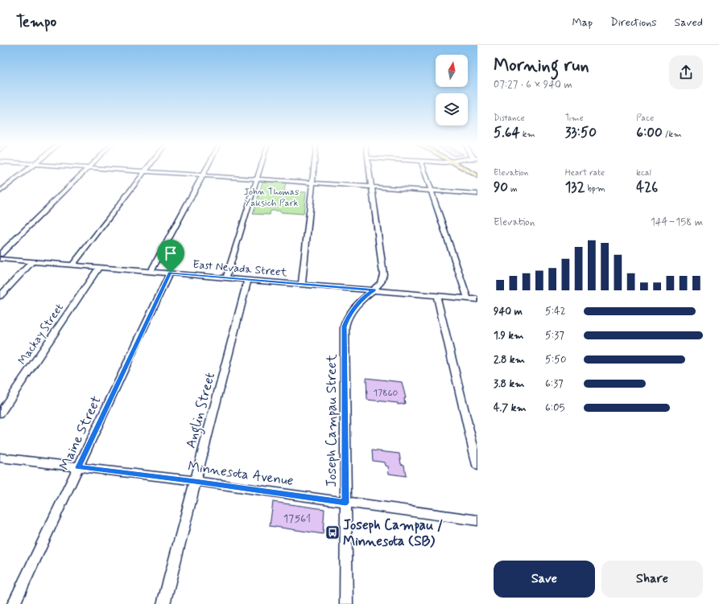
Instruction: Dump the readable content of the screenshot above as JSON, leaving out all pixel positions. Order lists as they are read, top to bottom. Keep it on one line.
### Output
{"streets":{"street":["East Nevada Street","Mackay Street","Anglin Street","Joseph Campau Street","Maine Street","Minnesota Avenue"]},"crossings":[["East Nevada Street","Mackay Street"],["East Nevada Street","Anglin Street"],["East Nevada Street","Joseph Campau Street"],["East Nevada Street","Maine Street"],["Anglin Street","Minnesota Avenue"],["Joseph Campau Street","Minnesota Avenue"],["Maine Street","Minnesota Avenue"]],"parks":["John Thomas Yaksich Park"],"places":{"bus stop":["Joseph Campau / Minnesota (SB)"]},"house_numbers":["17860","17561"],"north":"top","page":{"header":"Tempo","nav":["Map","Directions","Saved"],"heading":["Morning run","07:27 · 6 × 940 m"],"stats":[["Distance","5.64 km"],["Time","33:50"],["Pace","6:00 /km"],["Elevation","90 m"],["Heart rate","132 bpm"],["kcal","426"]],"chart":["Elevation","144–158 m"],"list":[{"name":"940 m","note":"5:42"},{"name":"1.9 km","note":"5:37"},{"name":"2.8 km","note":"5:50"},{"name":"3.8 km","note":"6:37"},{"name":"4.7 km","note":"6:05"}],"buttons":["Save","Share"]}}
